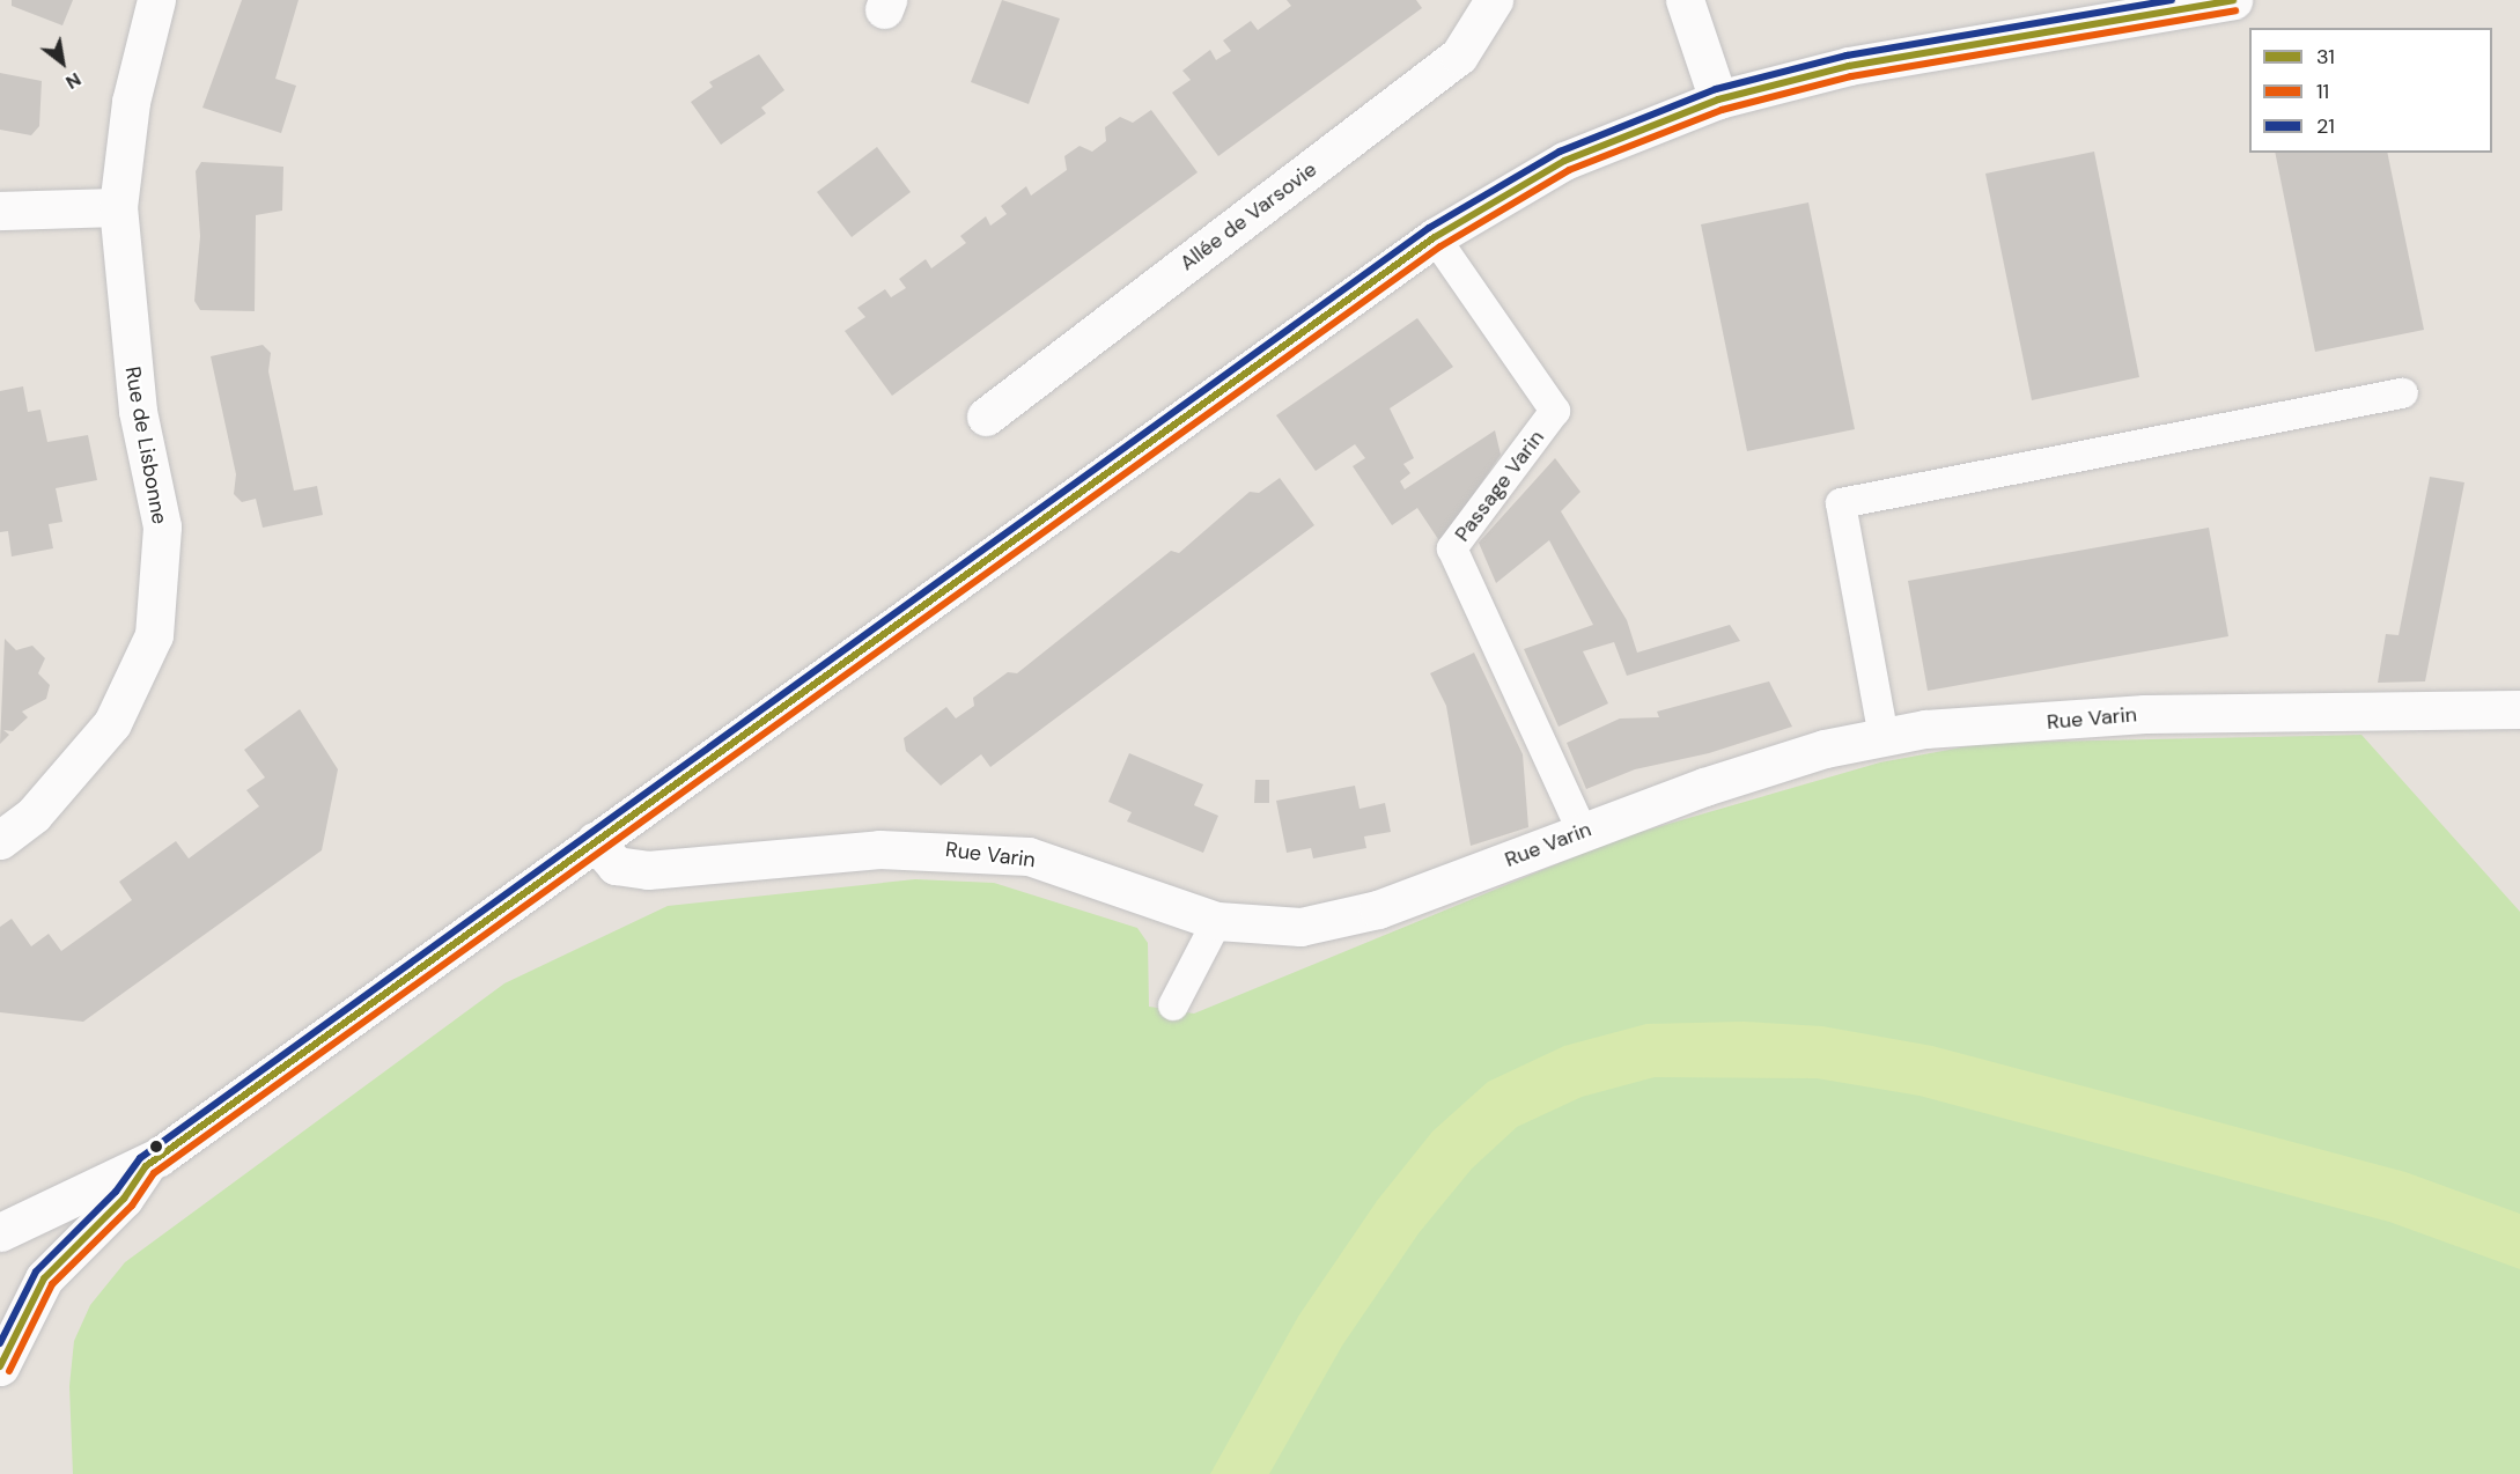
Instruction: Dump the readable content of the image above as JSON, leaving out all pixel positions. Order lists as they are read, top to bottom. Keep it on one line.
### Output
{"streets":{"street":["Allée de Varsovie","Rue de Lisbonne","Rue Varin"],"lane":["Passage Varin"]},"crossings":[["Passage Varin","Rue Varin"]],"lines":["transit line 31","transit line 21","transit line 11"],"legend":["31","11","21"],"north":"bottom right"}
